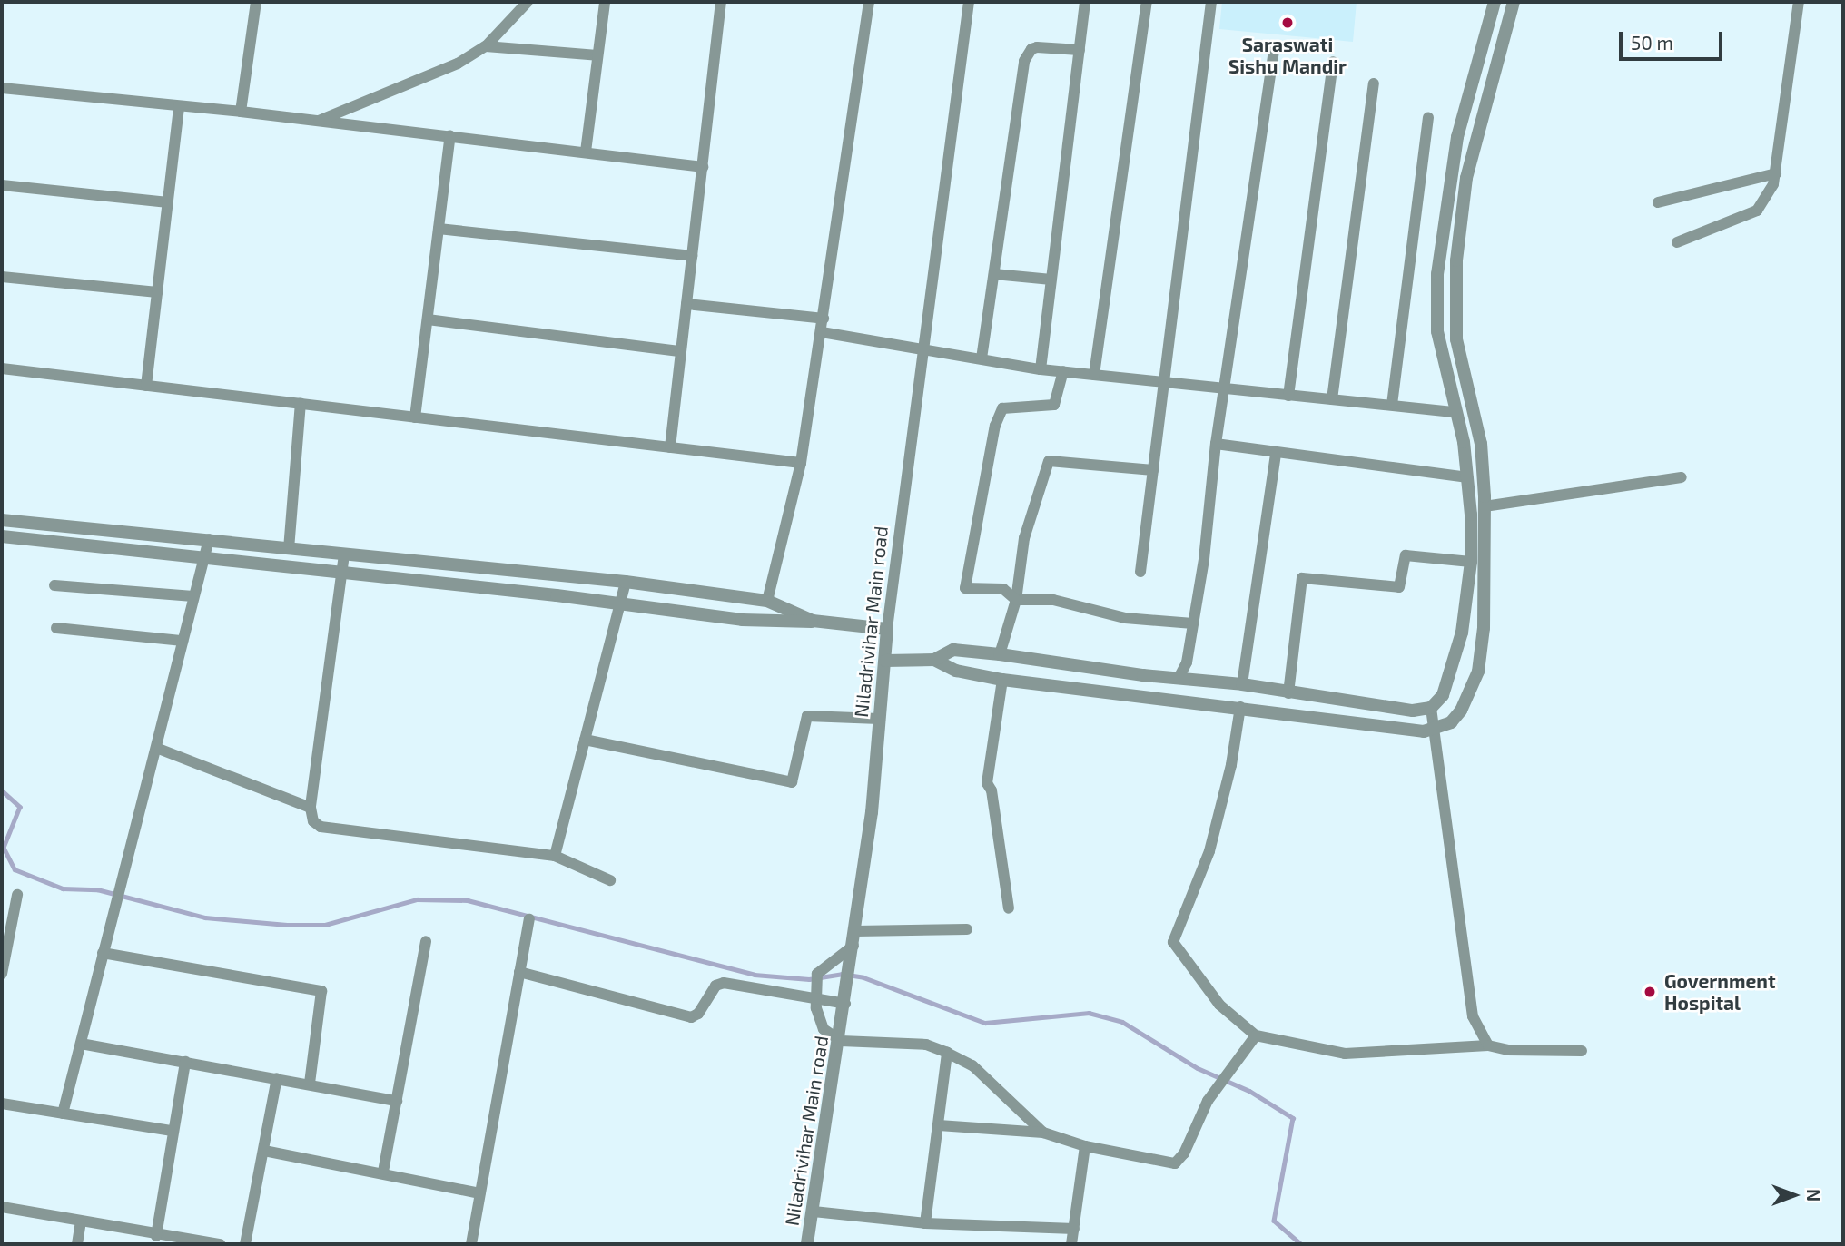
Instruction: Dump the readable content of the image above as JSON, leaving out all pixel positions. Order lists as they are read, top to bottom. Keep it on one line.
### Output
{"streets":{"street":["Niladrivihar Main road"]},"places":["Saraswati Sishu Mandir","Government Hospital"],"scale_bar":"50 m","north":"right"}
